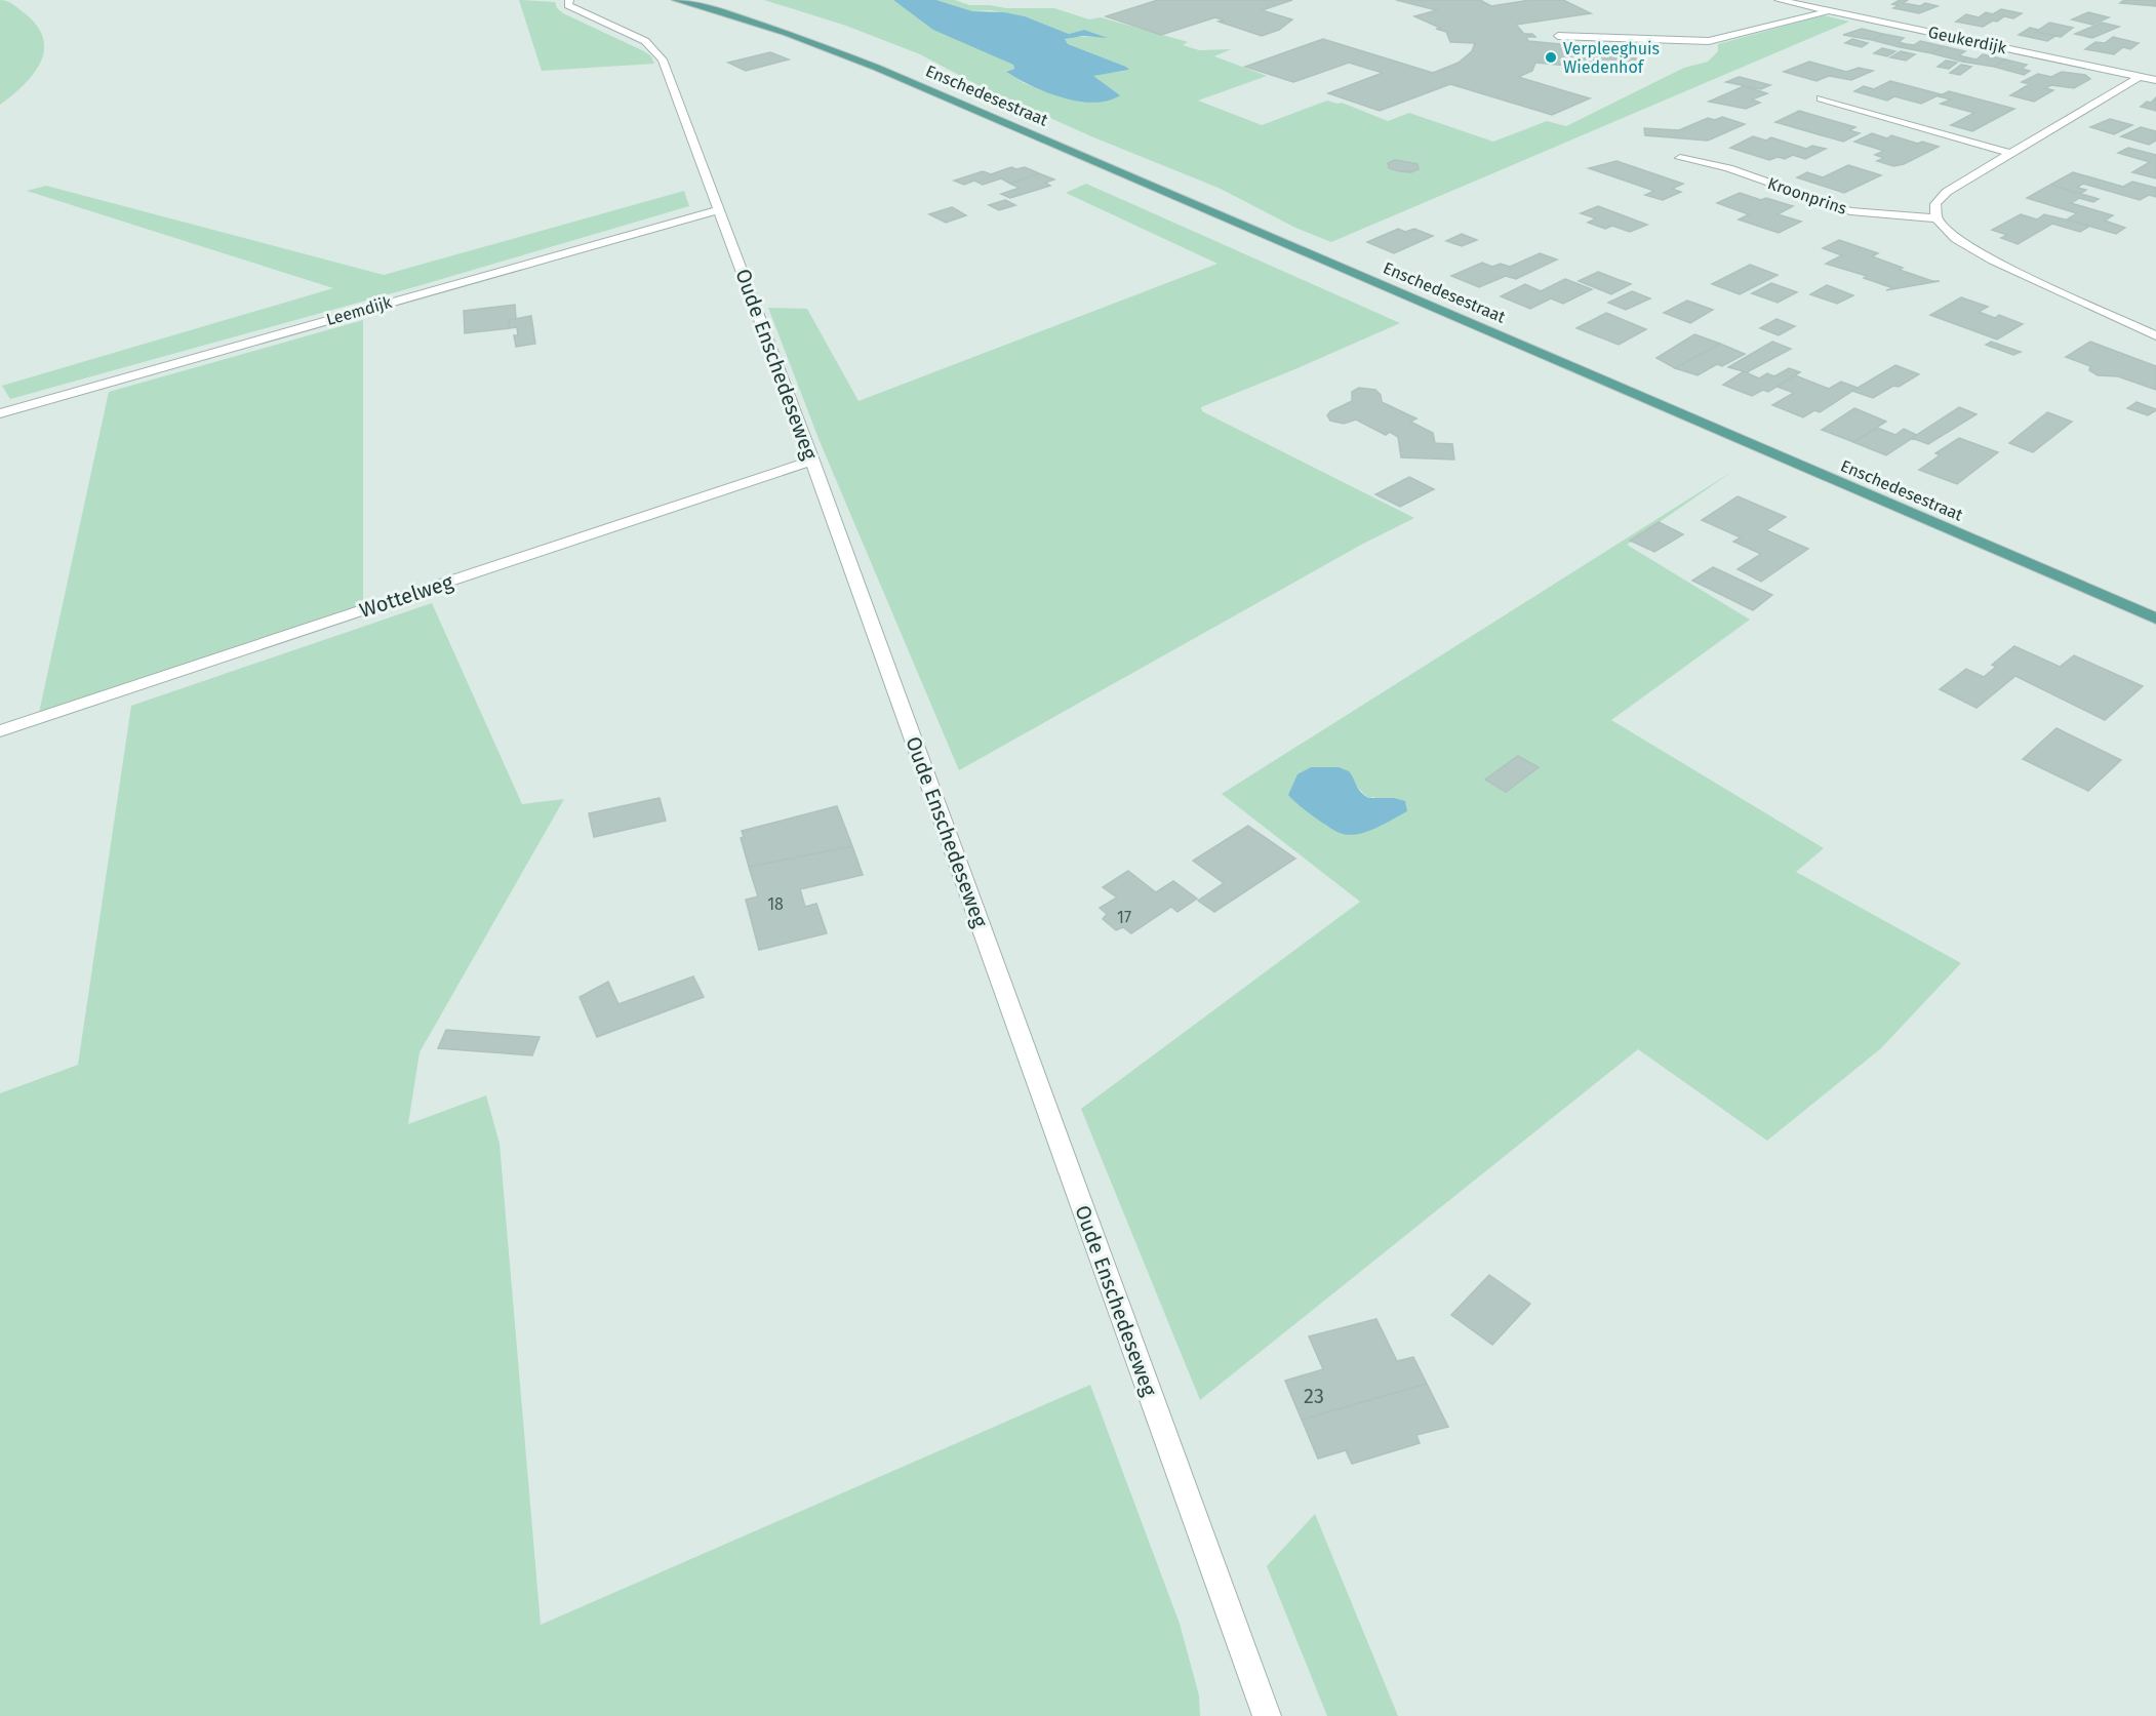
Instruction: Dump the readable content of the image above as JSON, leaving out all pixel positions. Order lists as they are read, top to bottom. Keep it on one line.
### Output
{"streets":{"main road":["Enschedesestraat"],"street":["Geukerdijk","Kroonprins","Leemdijk","Oude Enschedeseweg","Wottelweg"]},"crossings":[["Leemdijk","Oude Enschedeseweg"],["Oude Enschedeseweg","Wottelweg"]],"places":["Verpleeghuis Wiedenhof"],"house_numbers":["18","17","23"]}
